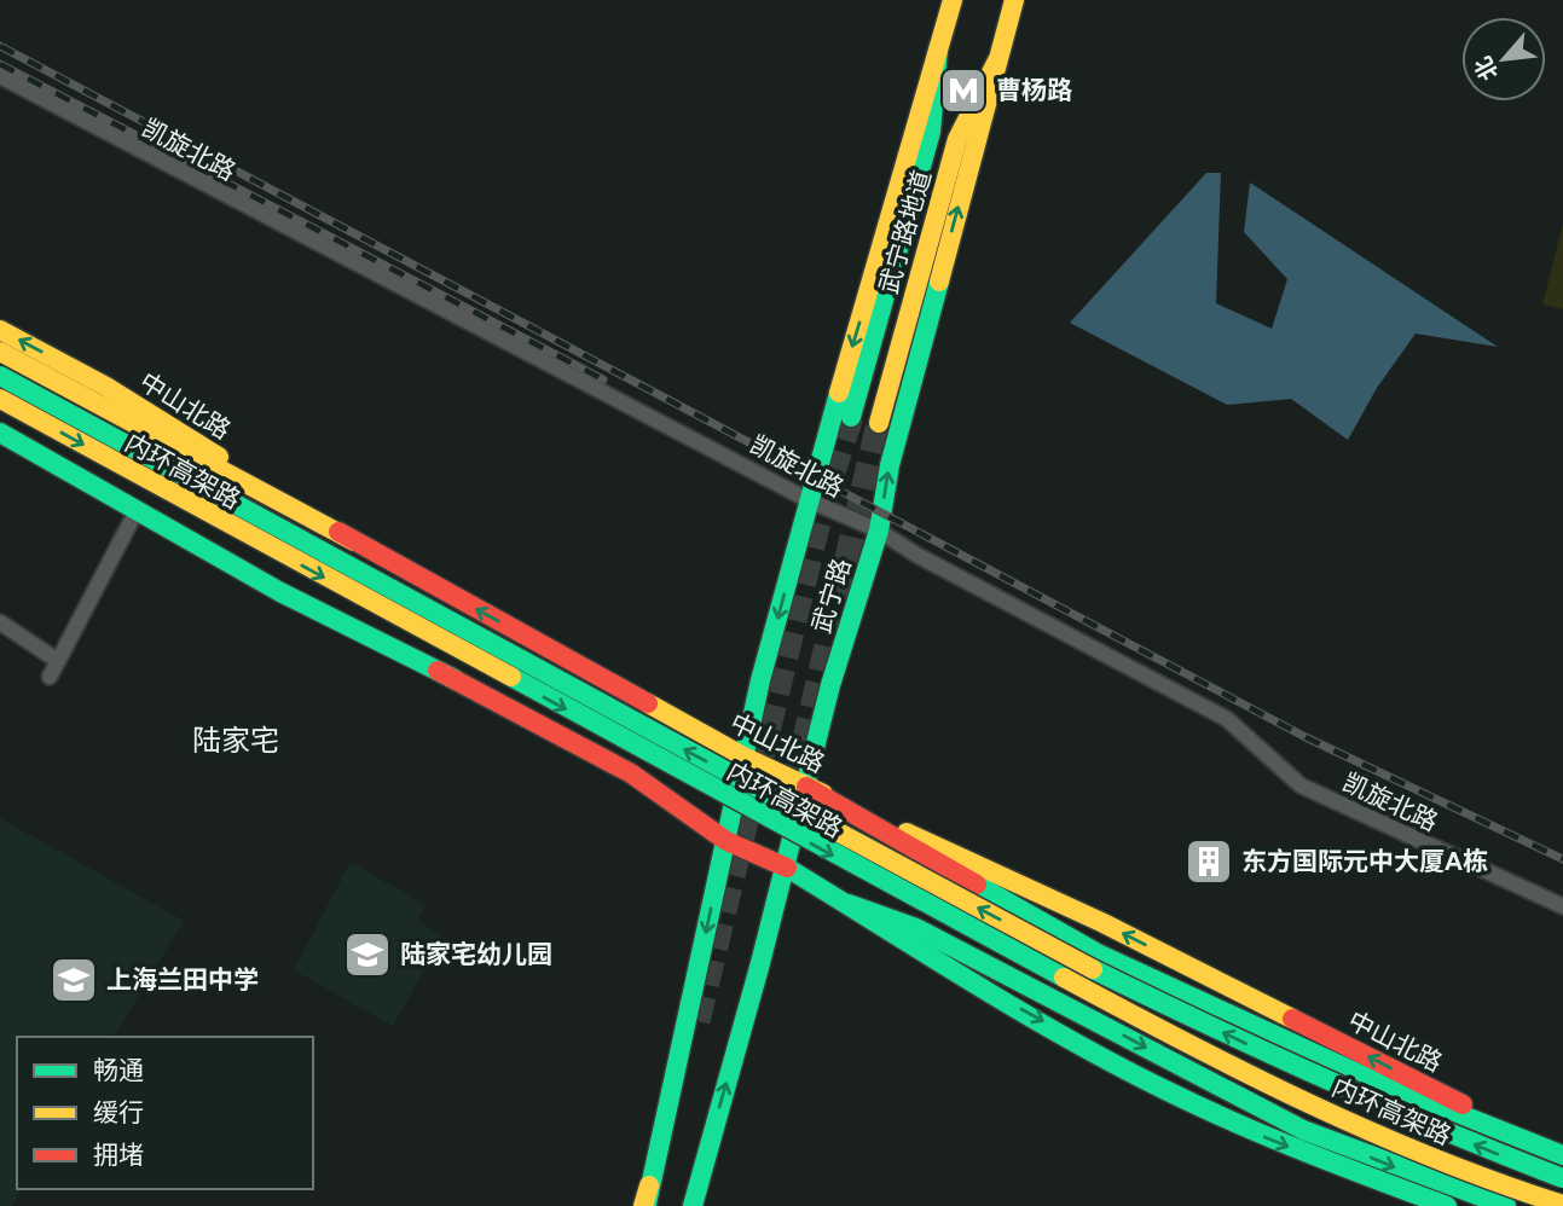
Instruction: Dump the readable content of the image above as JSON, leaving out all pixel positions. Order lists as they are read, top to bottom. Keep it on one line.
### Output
{"streets":{"main road":["武宁路地道","中山北路","内环高架路","武宁路"],"street":["凯旋北路"]},"crossings":[["凯旋北路","武宁路"],["武宁路地道","武宁路"],["中山北路","武宁路"]],"districts":["陆家宅"],"places":{"metro station":["曹杨路"],"building":["东方国际元中大厦A栋"],"school or university":["陆家宅幼儿园","上海兰田中学"]},"legend":["畅通","缓行","拥堵"],"north":"bottom left"}
